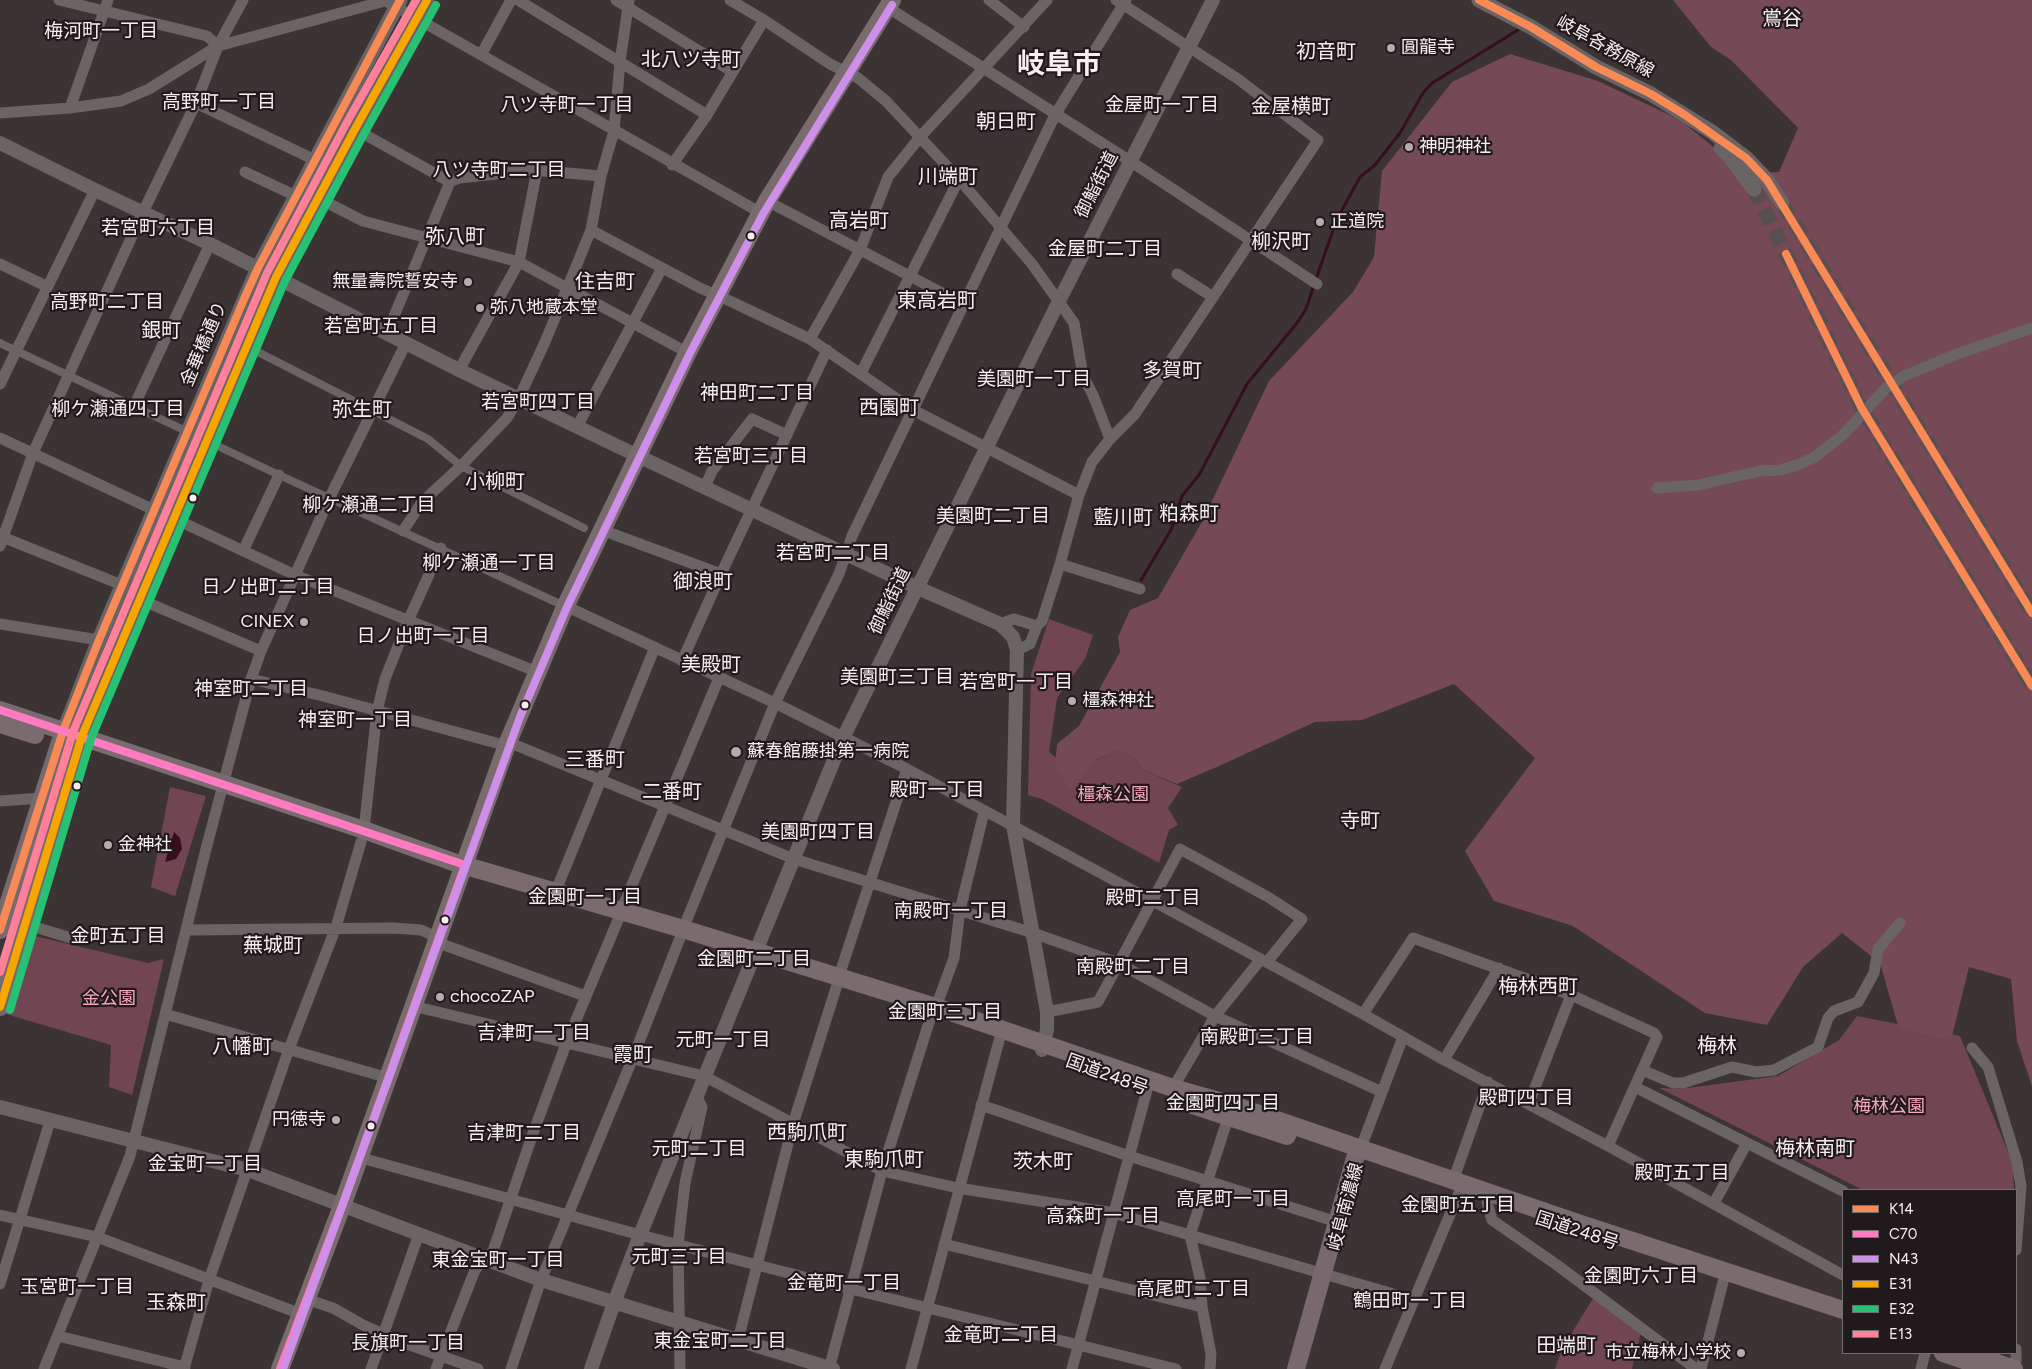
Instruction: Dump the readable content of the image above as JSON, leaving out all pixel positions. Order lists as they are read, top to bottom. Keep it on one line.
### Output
{"streets":{"highway":["国道248号"],"main road":["岐阜各務原線","金華橋通り","岐阜南濃線"],"street":["御鮨街道"]},"crossings":[["御鮨街道","国道248号"],["国道248号","岐阜南濃線"]],"districts":["鴬谷","梅河町一丁目","初音町","北八ツ寺町","岐阜市","高野町一丁目","八ツ寺町一丁目","金屋町一丁目","金屋横町","朝日町","八ツ寺町二丁目","川端町","高岩町","若宮町六丁目","弥八町","柳沢町","金屋町二丁目","住吉町","東高岩町","高野町二丁目","若宮町五丁目","銀町","多賀町","美園町一丁目","神田町二丁目","若宮町四丁目","西園町","柳ケ瀬通四丁目","弥生町","若宮町三丁目","小柳町","柳ケ瀬通二丁目","粕森町","美園町二丁目","藍川町","若宮町二丁目","柳ケ瀬通一丁目","御浪町","日ノ出町二丁目","日ノ出町一丁目","美殿町","美園町三丁目","若宮町一丁目","神室町二丁目","神室町一丁目","三番町","殿町一丁目","二番町","寺町","美園町四丁目","金園町一丁目","殿町二丁目","南殿町一丁目","金町五丁目","蕪城町","金園町二丁目","南殿町二丁目","梅林西町","金園町三丁目","吉津町一丁目","南殿町三丁目","元町一丁目","梅林","八幡町","霞町","殿町四丁目","金園町四丁目","吉津町二丁目","西駒爪町","元町二丁目","梅林南町","東駒爪町","茨木町","金宝町一丁目","殿町五丁目","高尾町一丁目","金園町五丁目","高森町一丁目","元町三丁目","東金宝町一丁目","金園町六丁目","金竜町一丁目","玉宮町一丁目","高尾町二丁目","鶴田町一丁目","玉森町","金竜町二丁目","東金宝町二丁目","長旗町一丁目","田端町"],"parks":["橿森公園","金公園","梅林公園"],"places":["圓龍寺","神明神社","正道院","無量壽院誓安寺","弥八地蔵本堂","CINEX","橿森神社","蘇春館藤掛第一病院","金神社","chocoZAP","円徳寺","市立梅林小学校"],"lines":["transit line K14","transit line E31","transit line E13","transit line N43","transit line E32","transit line C70"],"legend":["K14","C70","N43","E31","E32","E13"]}
